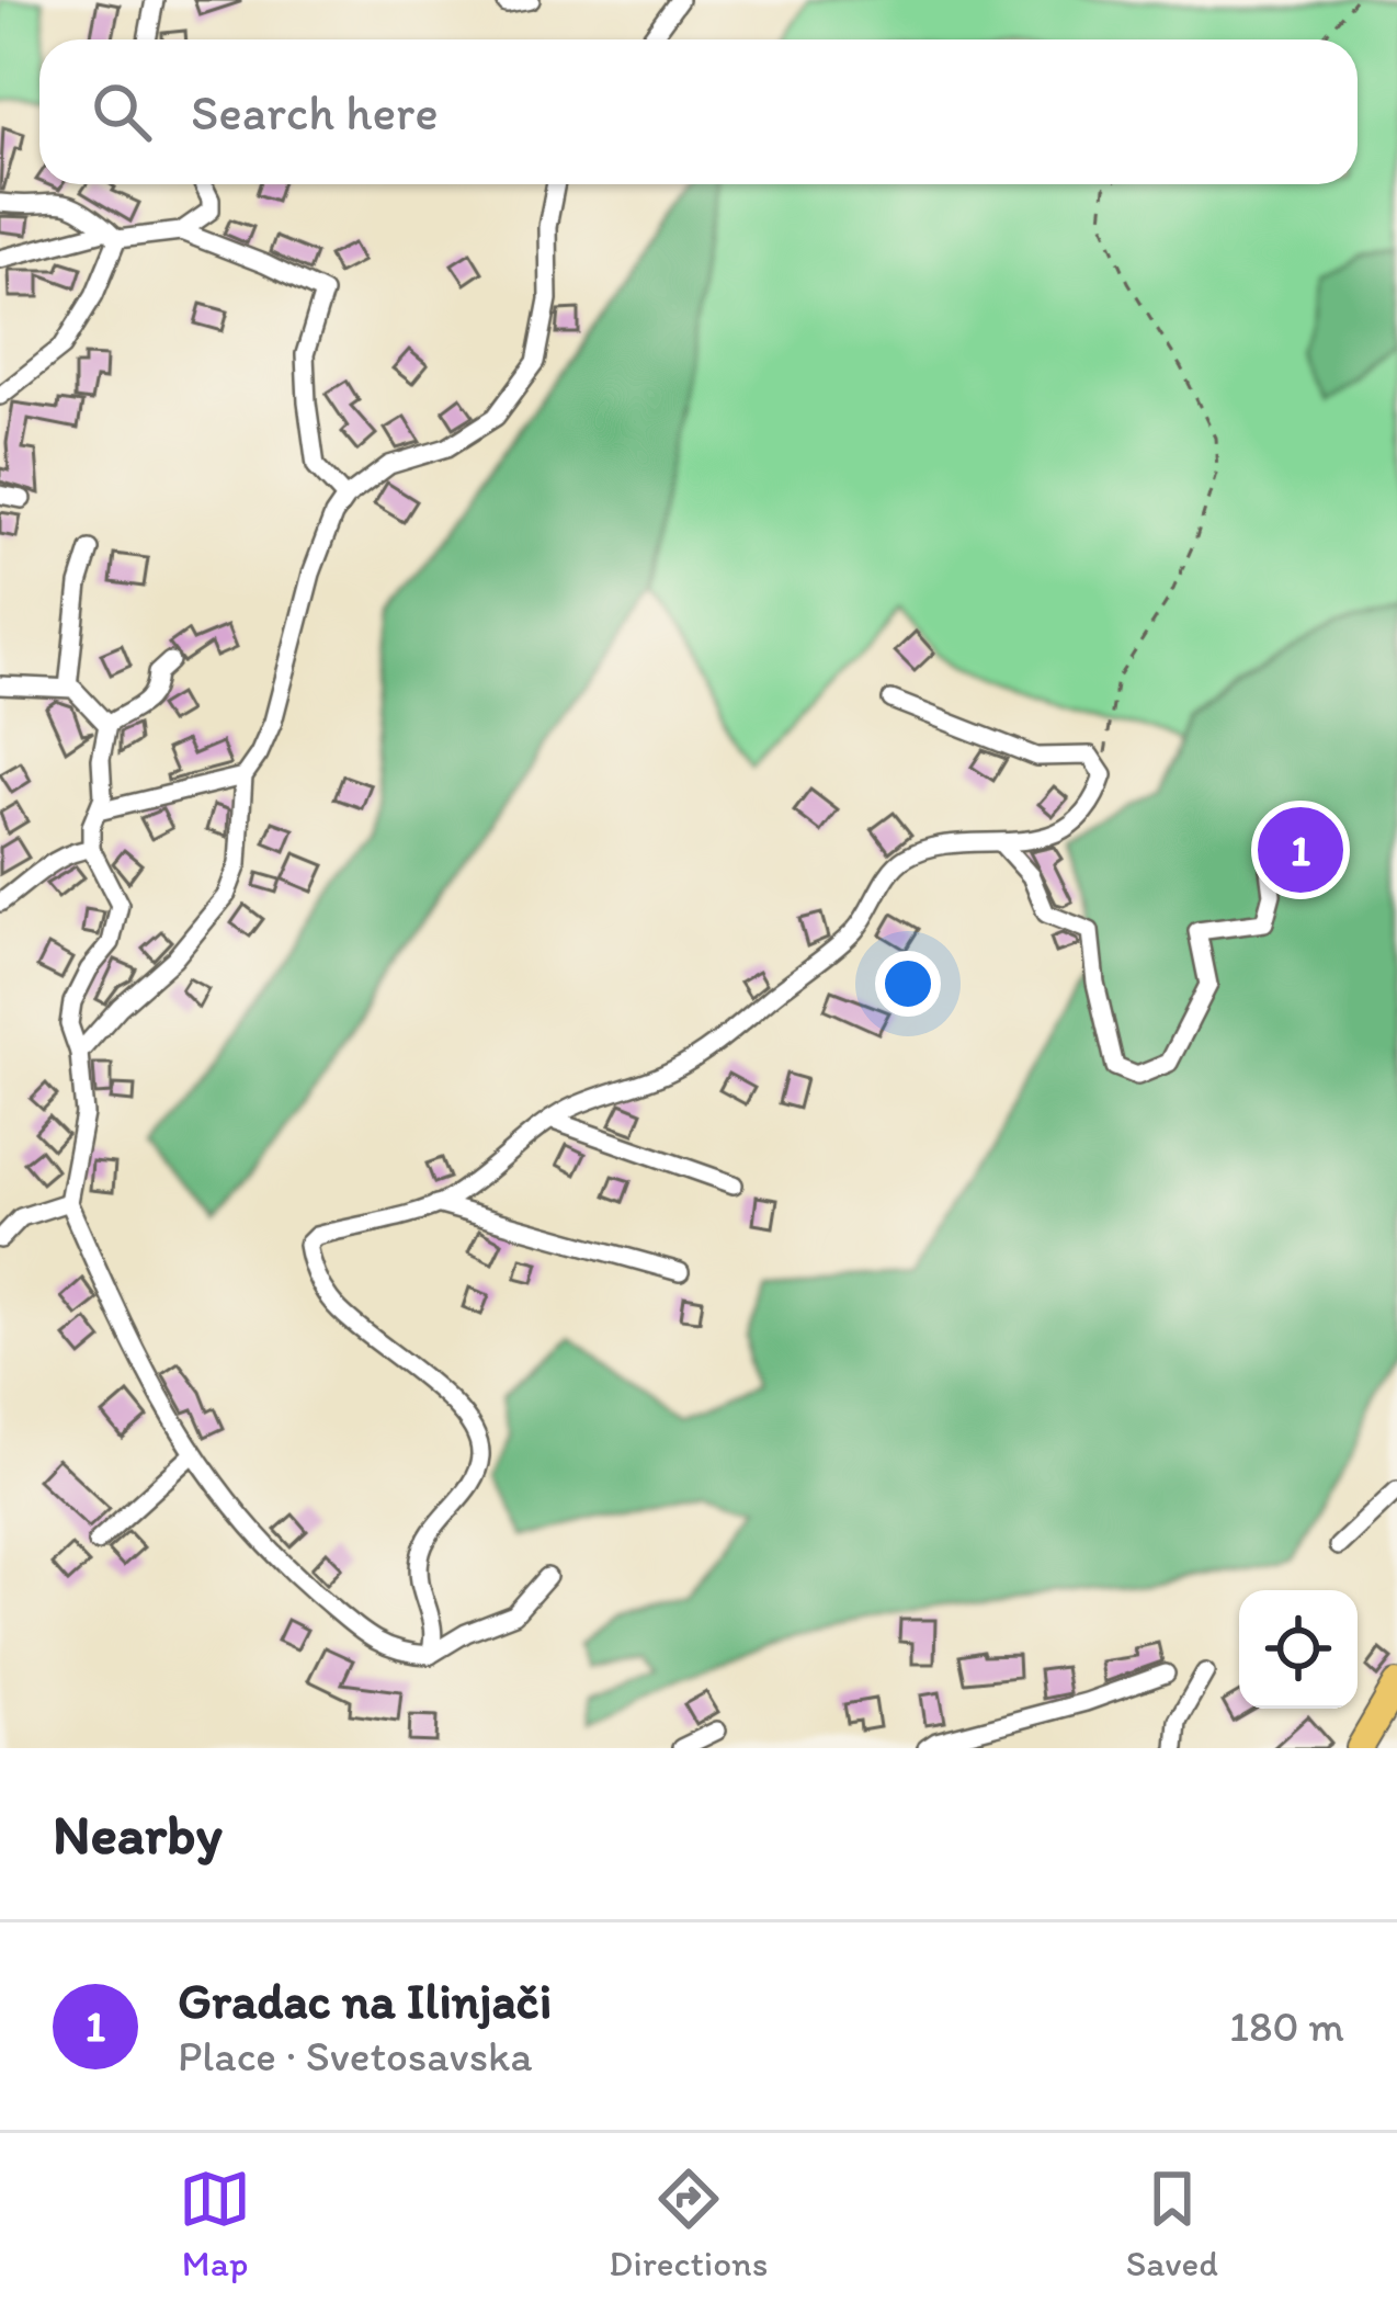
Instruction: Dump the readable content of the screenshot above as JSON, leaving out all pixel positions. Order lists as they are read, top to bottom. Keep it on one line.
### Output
{"page":{"search":"Search here","pins":"1","heading":"Nearby","list":[{"mark":"1","name":"Gradac na Ilinjači","note":"Place · Svetosavska","value":"180 m"}],"nav":["Map","Directions","Saved"]}}
